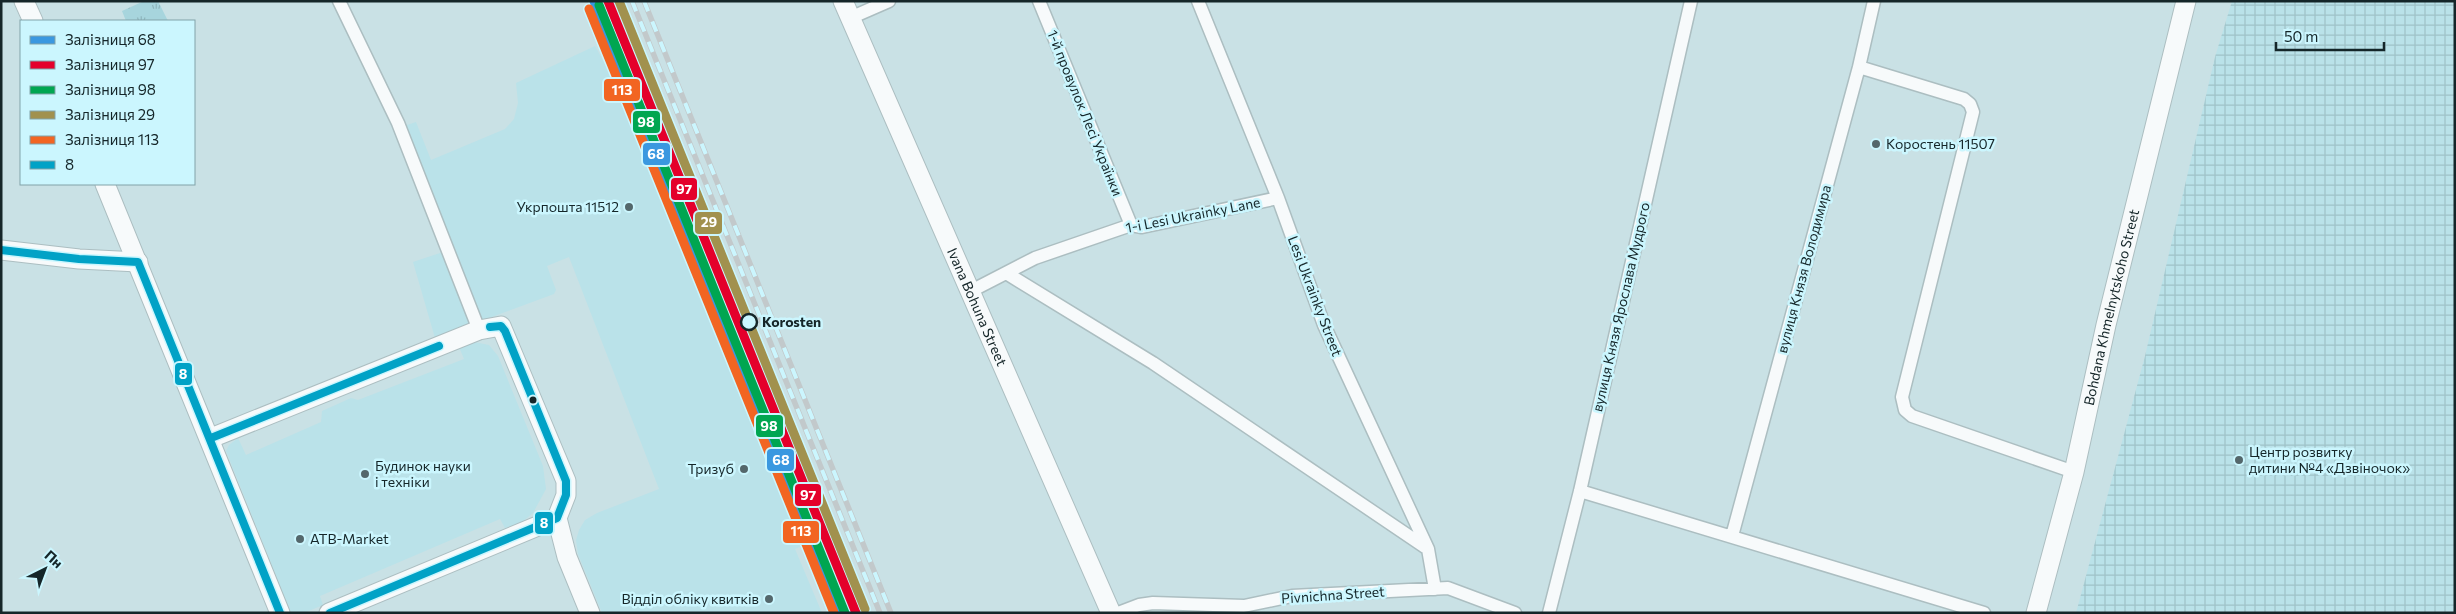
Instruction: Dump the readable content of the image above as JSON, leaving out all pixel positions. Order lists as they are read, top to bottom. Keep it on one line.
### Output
{"streets":{"street":["1-й провулок Лесі Українки","1-i Lesi Ukrainky Lane","вулиця Князя Володимира","Lesi Ukrainky Street","Ivana Bohuna Street","вулиця Князя Ярослава Мудрого","Bohdana Khmelnytskoho Street","Pivnichna Street"]},"crossings":[["1-й провулок Лесі Українки","1-i Lesi Ukrainky Lane"],["1-i Lesi Ukrainky Lane","Lesi Ukrainky Street"],["1-i Lesi Ukrainky Lane","Ivana Bohuna Street"],["Lesi Ukrainky Street","Pivnichna Street"]],"places":["Коростень 11507","Укрпошта 11512","Korosten","Центр розвитку дитини №4 «Дзвіночок»","Тризуб","Будинок науки і техніки","ATB-Market","Відділ обліку квитків"],"lines":["rail line 68","rail line 97","rail line 29","rail line 98","rail line 113","transit line 8"],"legend":["Залізниця 68","Залізниця 97","Залізниця 98","Залізниця 29","Залізниця 113","8"],"scale_bar":"50 m","north":"top right"}
